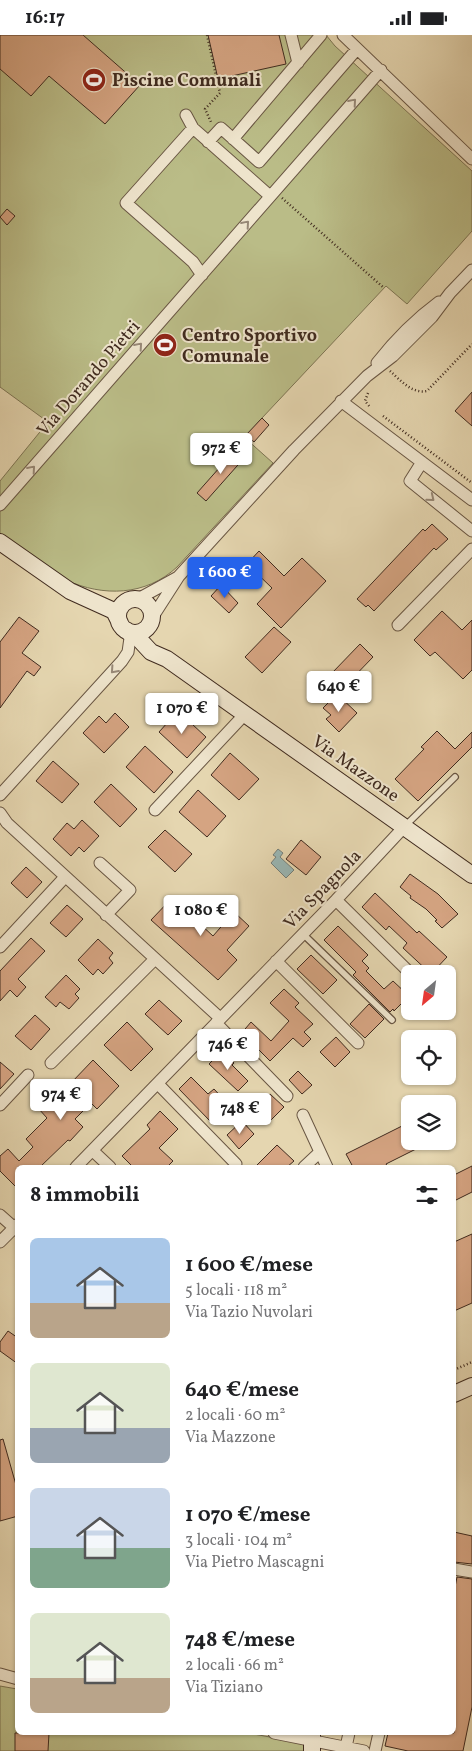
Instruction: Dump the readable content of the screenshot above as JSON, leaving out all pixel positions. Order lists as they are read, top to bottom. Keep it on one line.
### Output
{"streets":{"main road":["Via Mazzone"],"street":["Via Dorando Pietri","Via Spagnola"]},"crossings":[["Via Mazzone","Via Spagnola"]],"one_way":["Via Dorando Pietri"],"places":{"sports":["Piscine Comunali","Centro Sportivo Comunale"]},"north":"bottom left","page":{"status":"16:17","price":["972 €","1 600 €","640 €","1 070 €","1 080 €","746 €","974 €","748 €"],"heading":"8 immobili","list":[{"name":"1 600 €/mese","note":"5 locali · 118 m² · Via Tazio Nuvolari"},{"name":"640 €/mese","note":"2 locali · 60 m² · Via Mazzone"},{"name":"1 070 €/mese","note":"3 locali · 104 m² · Via Pietro Mascagni"},{"name":"748 €/mese","note":"2 locali · 66 m² · Via Tiziano"}]}}
